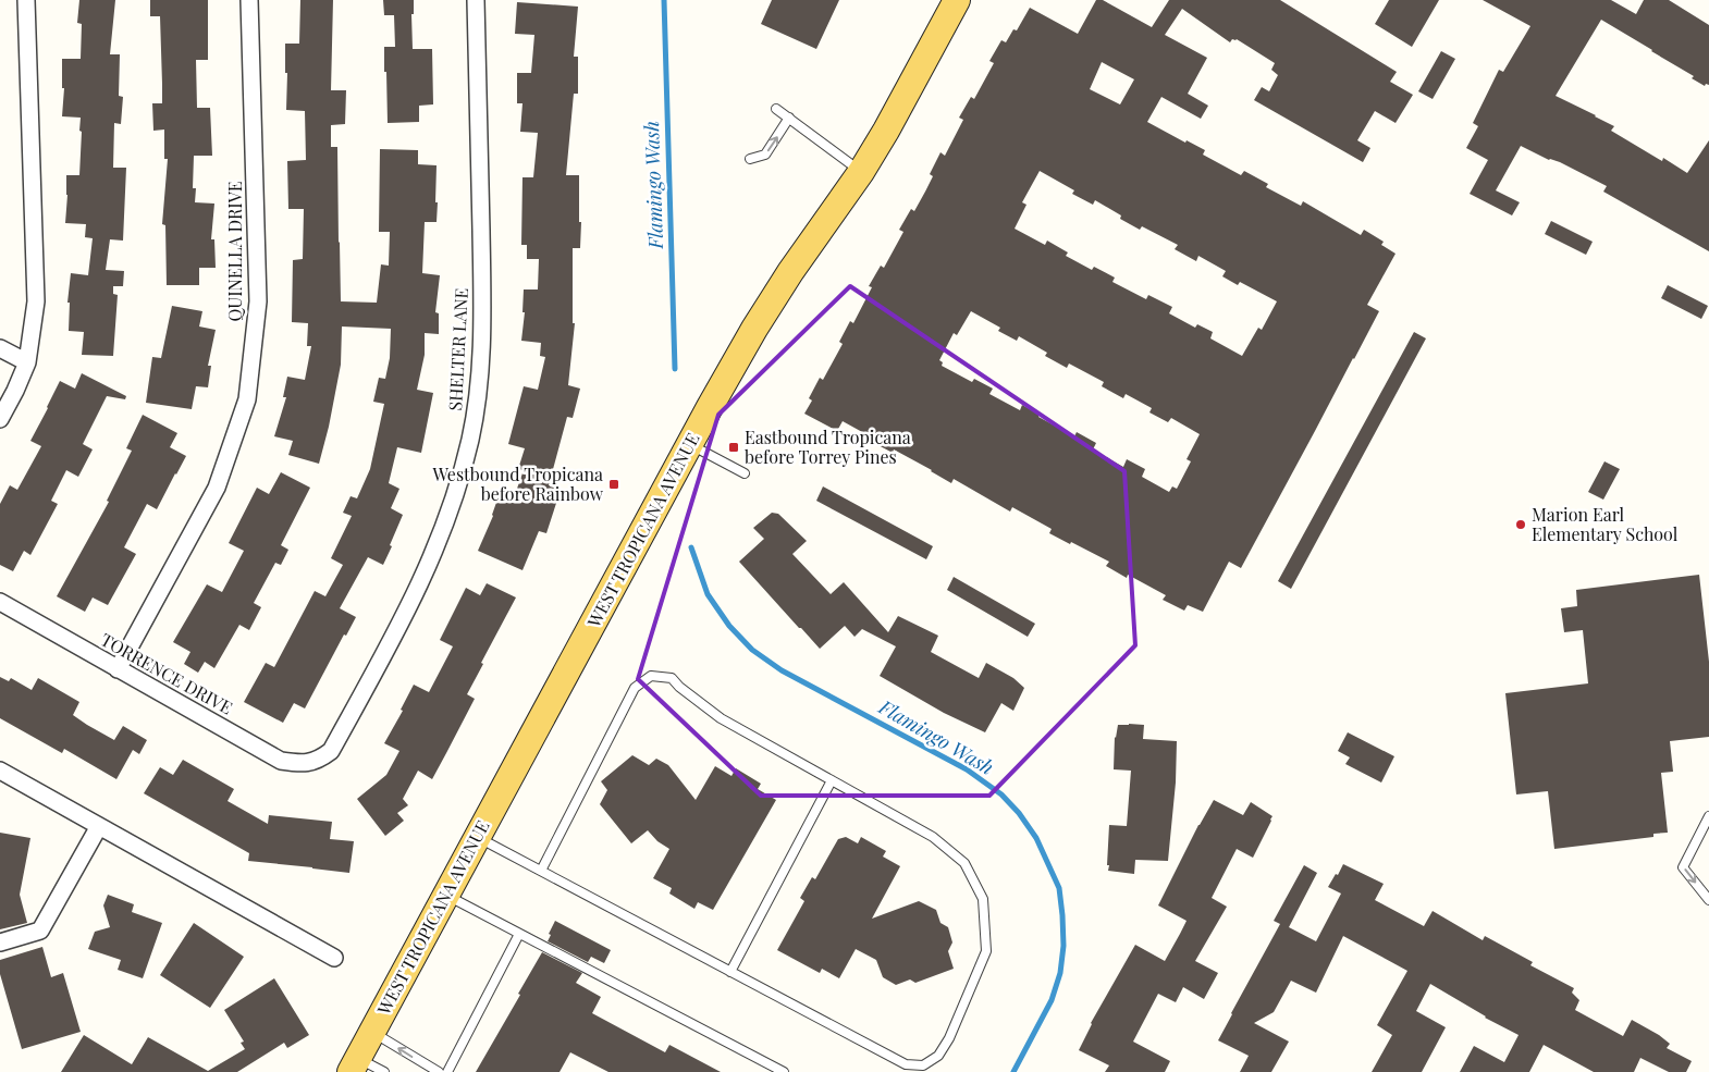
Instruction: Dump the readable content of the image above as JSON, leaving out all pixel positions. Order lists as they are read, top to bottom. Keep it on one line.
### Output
{"streets":{"main road":["WEST TROPICANA AVENUE"],"street":["QUINELLA DRIVE","SHELTER LANE","TORRENCE DRIVE"]},"crossings":[["QUINELLA DRIVE","TORRENCE DRIVE"],["SHELTER LANE","TORRENCE DRIVE"]],"water":["Flamingo Wash"],"places":{"transit":["Eastbound Tropicana before Torrey Pines","Westbound Tropicana before Rainbow"],"other":["Marion Earl Elementary School"]}}
